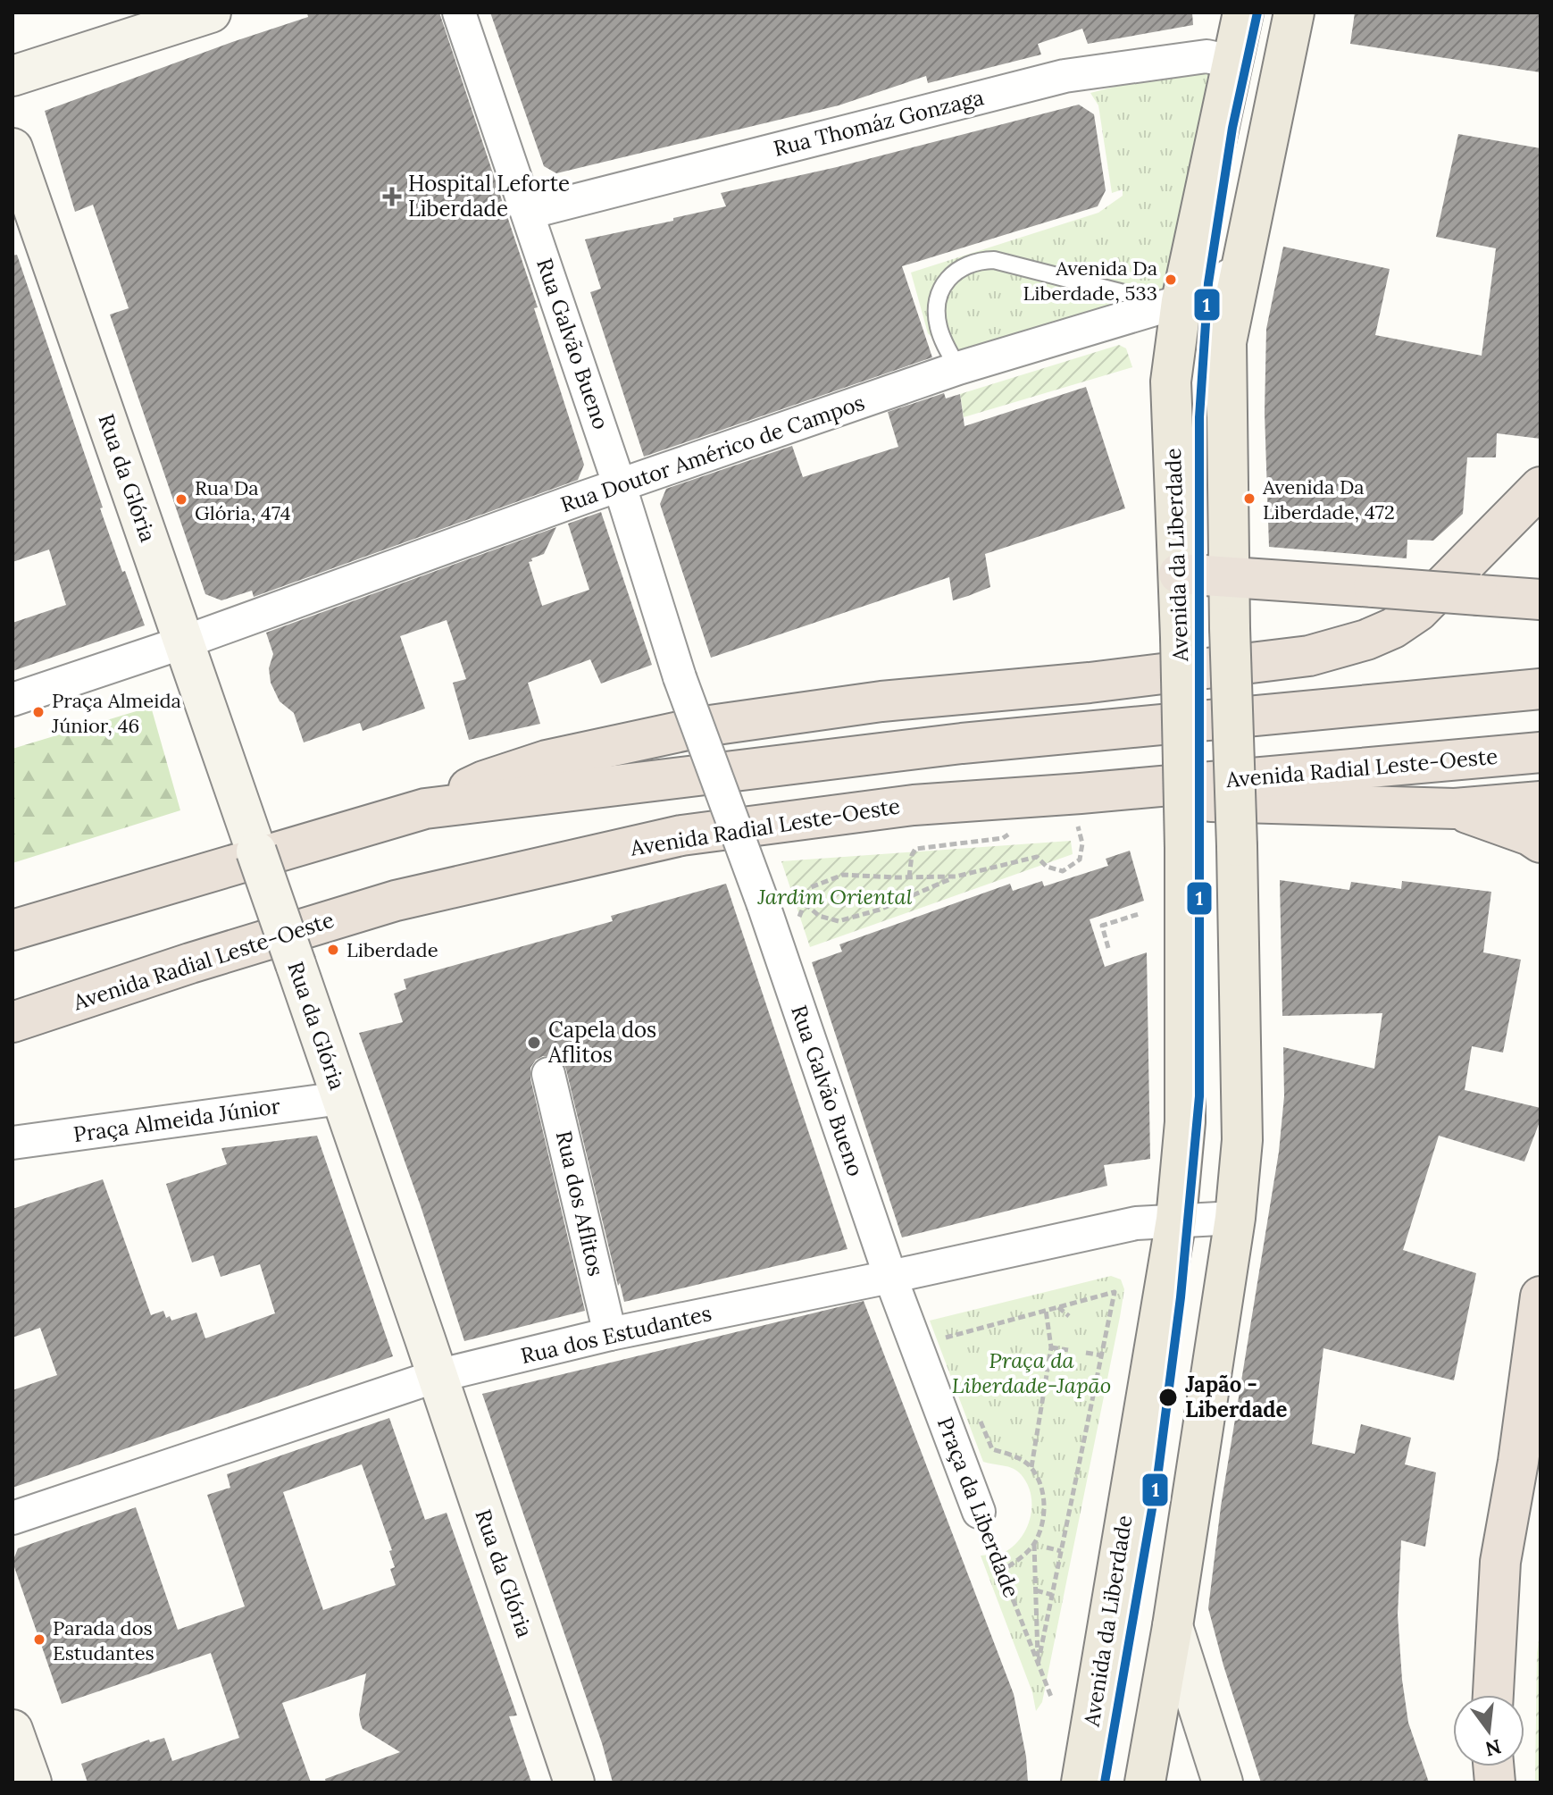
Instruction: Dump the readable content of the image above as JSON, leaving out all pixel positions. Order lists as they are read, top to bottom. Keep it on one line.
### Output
{"streets":{"highway":["Avenida Radial Leste-Oeste"],"main road":["Avenida da Liberdade"],"street":["Rua Thomáz Gonzaga","Rua Galvão Bueno","Rua Doutor Américo de Campos","Rua da Glória","Praça Almeida Júnior","Rua dos Aflitos","Rua dos Estudantes","Praça da Liberdade"]},"crossings":[["Rua Thomáz Gonzaga","Rua Galvão Bueno"],["Rua Thomáz Gonzaga","Avenida da Liberdade"],["Rua Galvão Bueno","Rua Doutor Américo de Campos"],["Rua Galvão Bueno","Rua dos Estudantes"],["Rua Galvão Bueno","Praça da Liberdade"],["Rua Doutor Américo de Campos","Rua da Glória"],["Rua Doutor Américo de Campos","Avenida da Liberdade"],["Rua da Glória","Praça Almeida Júnior"],["Rua da Glória","Rua dos Estudantes"],["Avenida da Liberdade","Rua dos Estudantes"],["Rua dos Aflitos","Rua dos Estudantes"],["Rua dos Estudantes","Praça da Liberdade"]],"parks":["Jardim Oriental","Praça da Liberdade-Japão"],"places":{"health":["Hospital Leforte Liberdade"],"other":["Avenida Da Liberdade, 533","Avenida Da Liberdade, 472","Rua Da Glória, 474","Praça Almeida Júnior, 46","Liberdade","Capela dos Aflitos","Japão - Liberdade","Parada dos Estudantes"]},"lines":["transit line 1"],"north":"bottom"}
